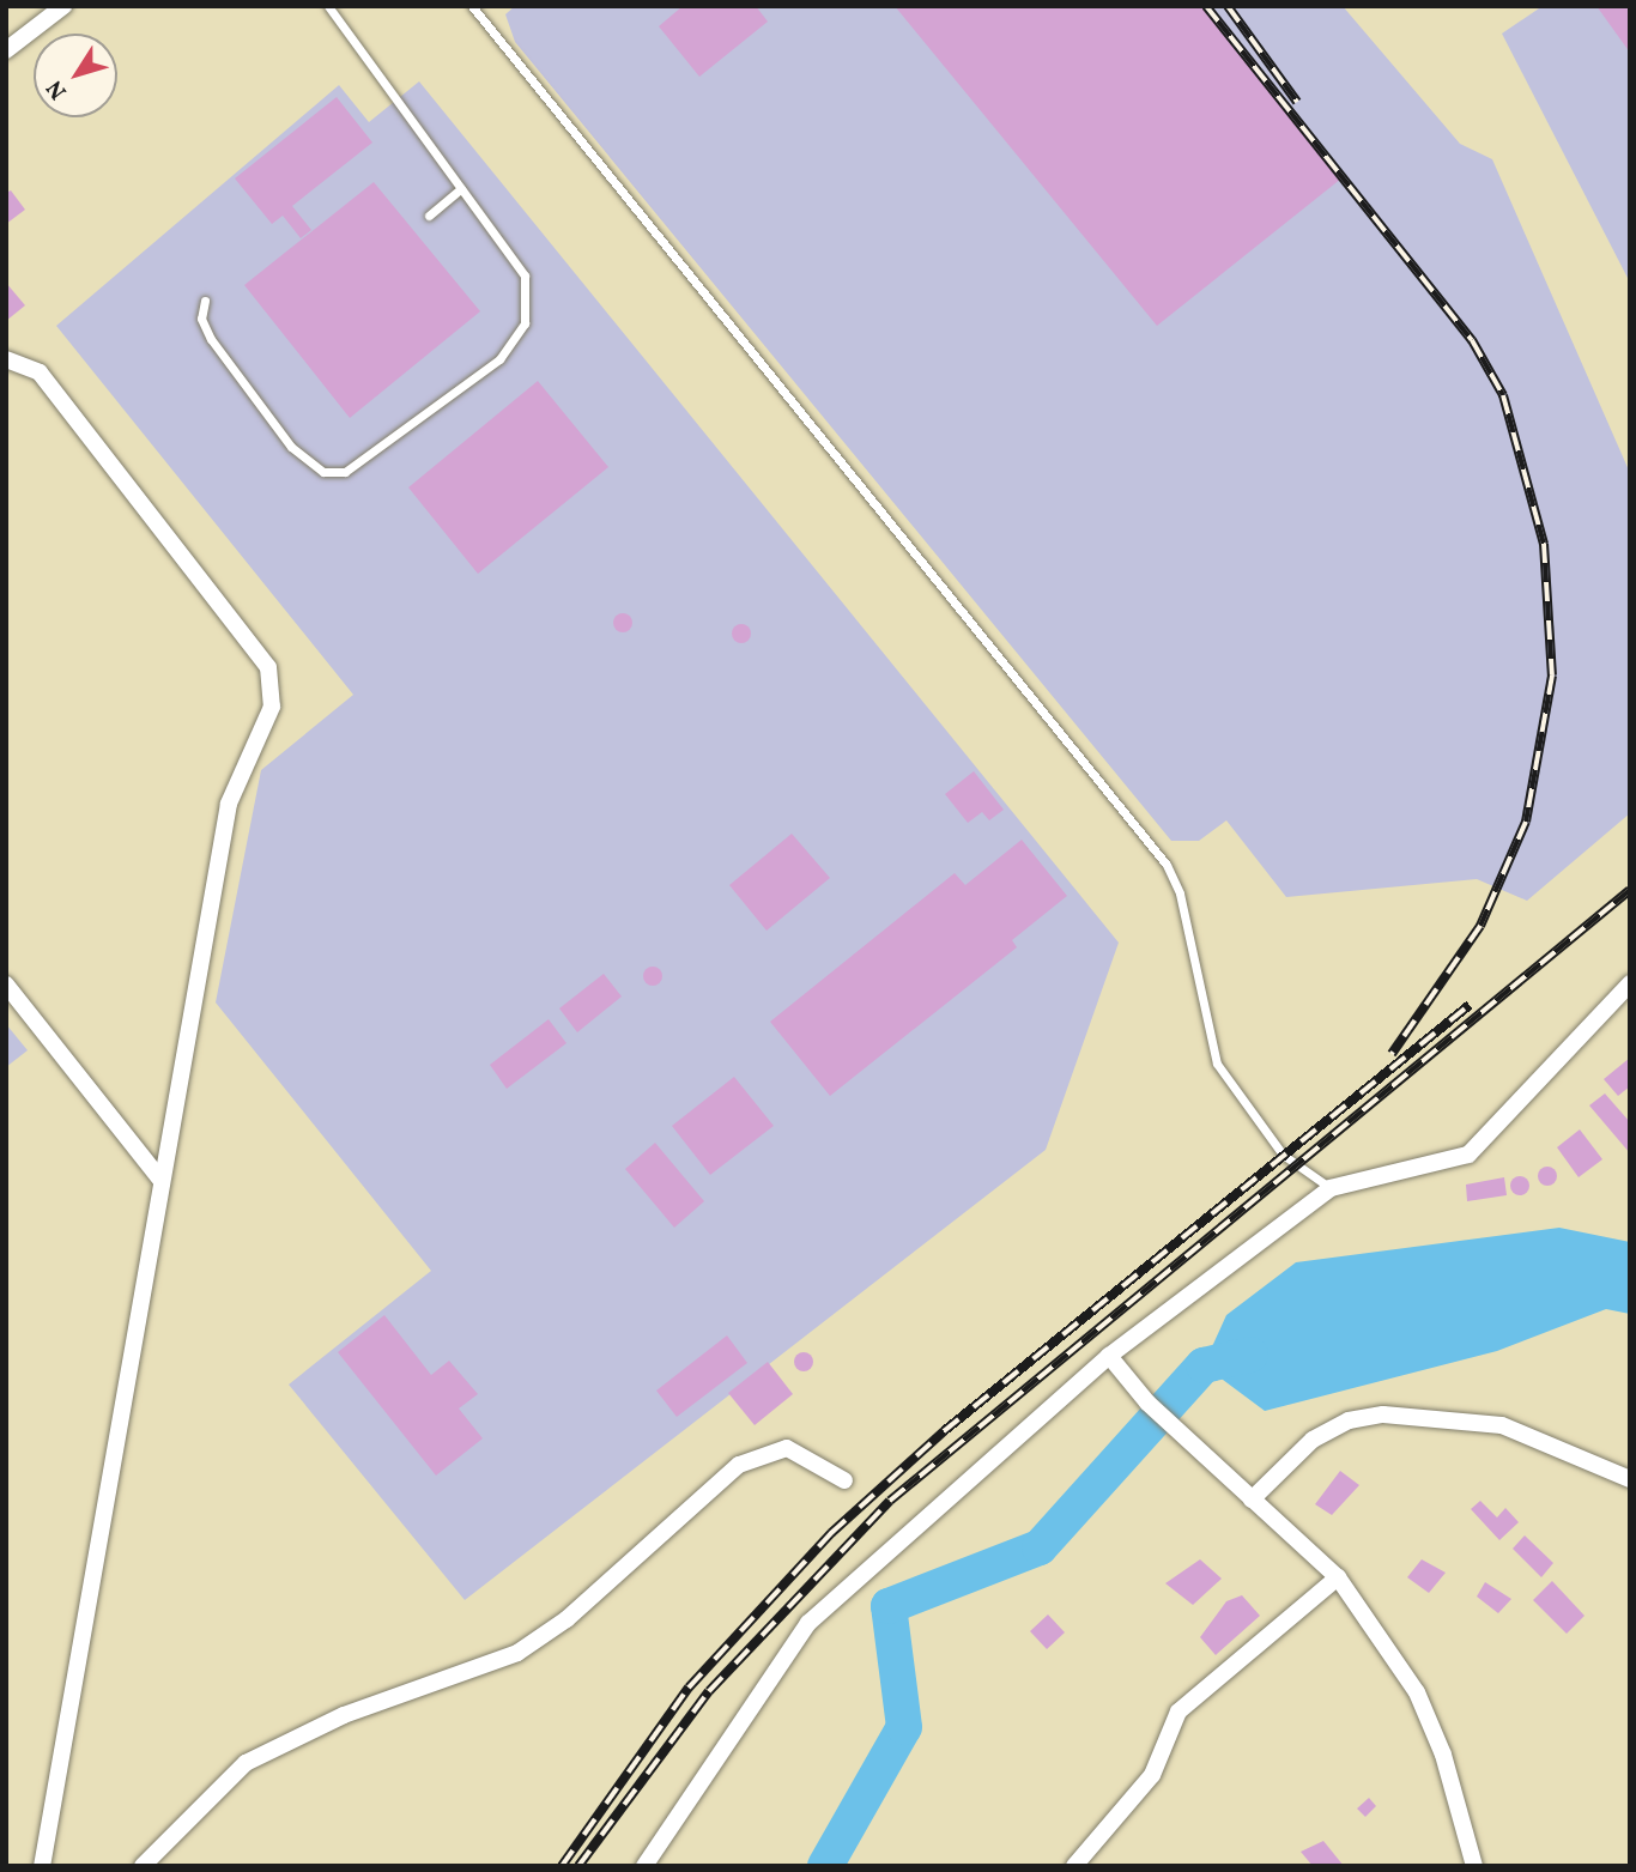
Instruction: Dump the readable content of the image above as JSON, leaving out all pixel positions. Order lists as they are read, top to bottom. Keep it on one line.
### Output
{"north":"bottom left"}
